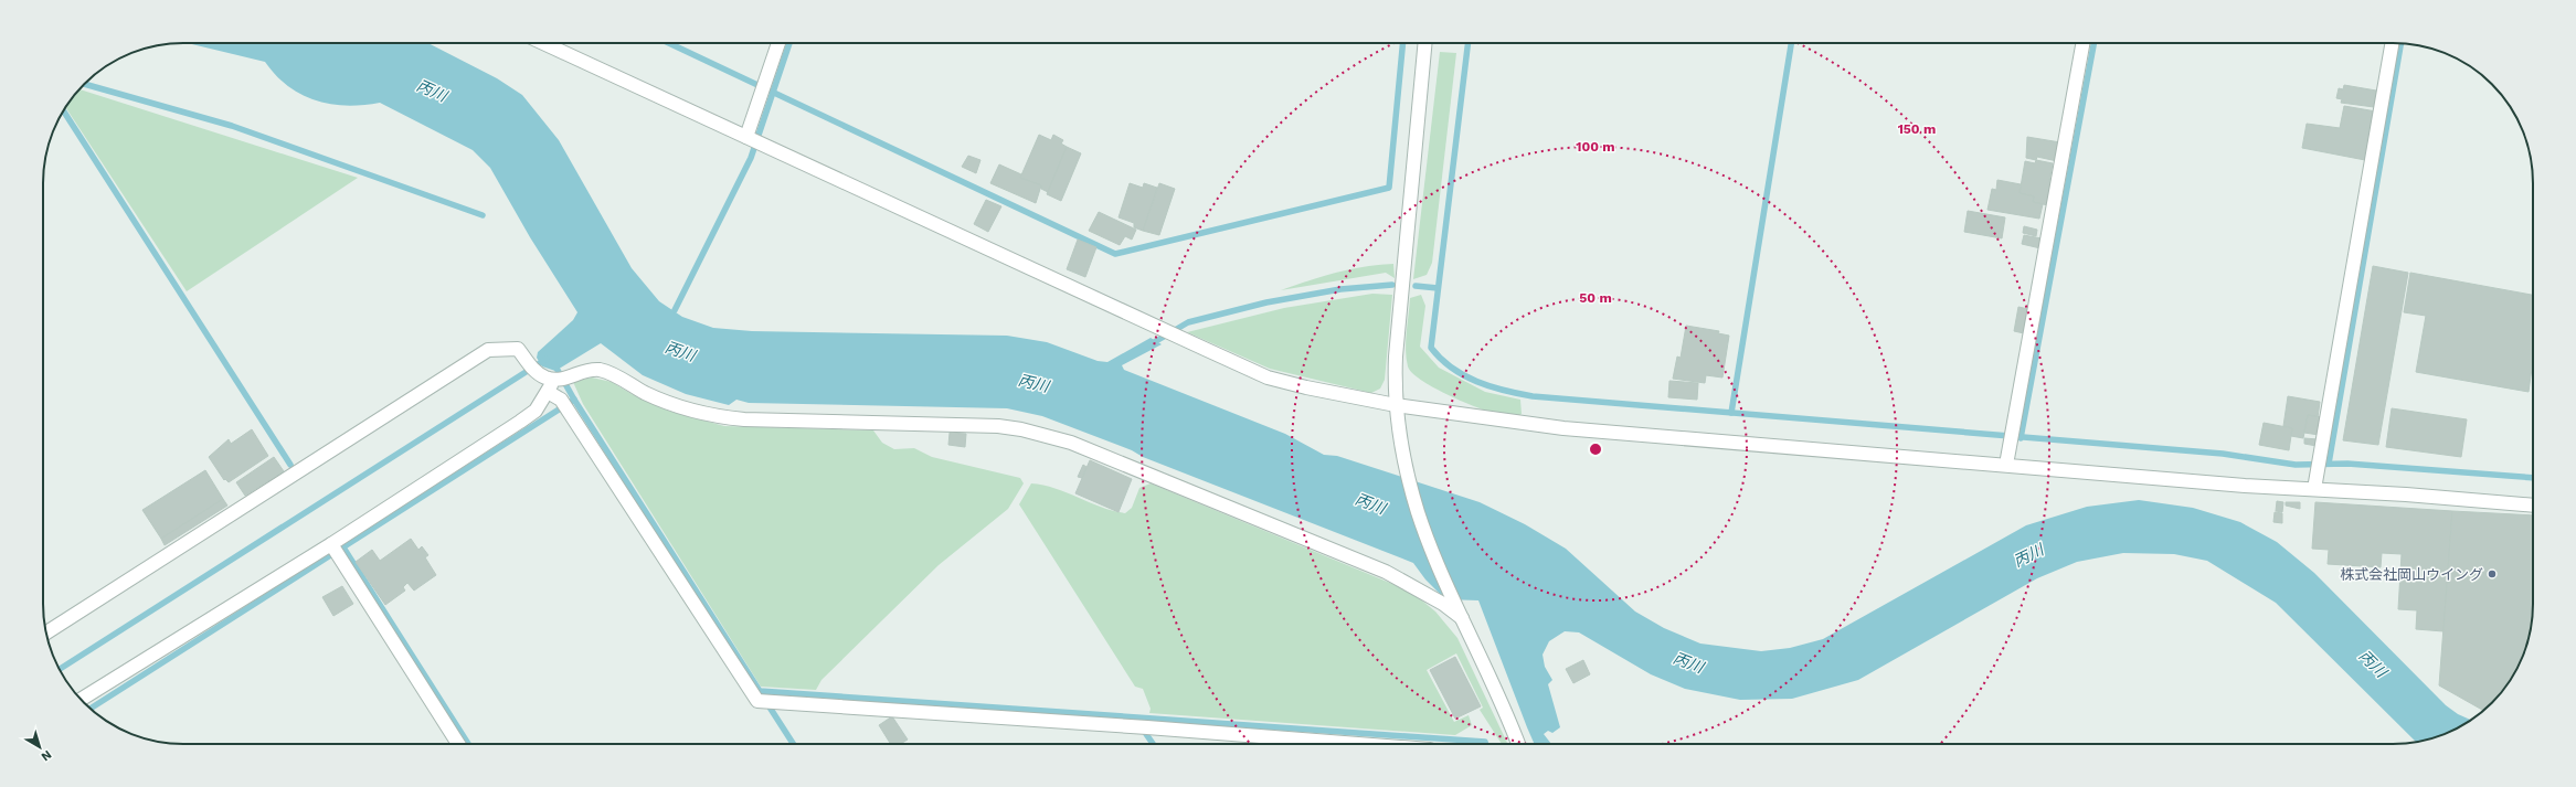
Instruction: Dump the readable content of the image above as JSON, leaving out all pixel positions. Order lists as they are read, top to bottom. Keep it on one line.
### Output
{"water":["丙川"],"places":["株式会社岡山ウイング"],"north":"bottom right","rings":["150 m","100 m","50 m"]}
